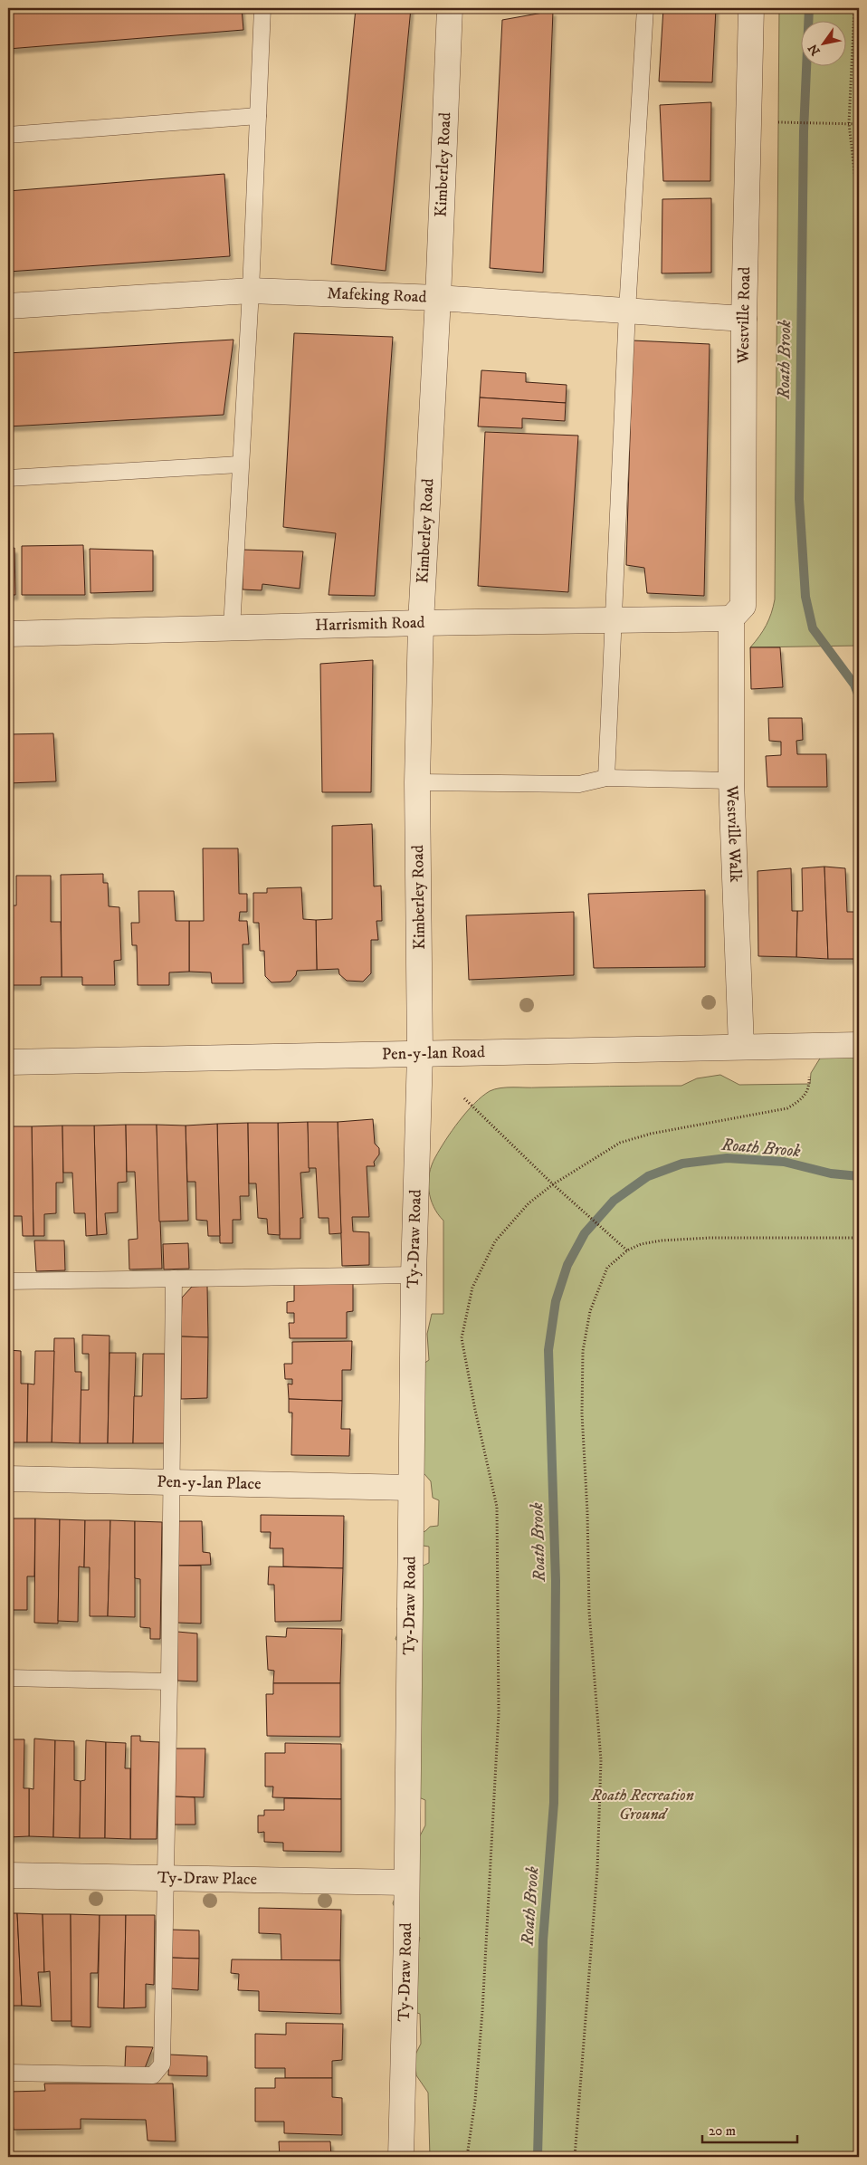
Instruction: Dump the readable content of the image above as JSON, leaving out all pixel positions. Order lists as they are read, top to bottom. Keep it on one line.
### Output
{"streets":{"street":["Kimberley Road","Mafeking Road","Westville Road","Harrismith Road","Westville Walk","Pen-y-lan Road","Ty-Draw Road","Pen-y-lan Place","Ty-Draw Place"]},"crossings":[["Kimberley Road","Mafeking Road"],["Kimberley Road","Harrismith Road"],["Kimberley Road","Pen-y-lan Road"],["Kimberley Road","Ty-Draw Road"],["Mafeking Road","Westville Road"],["Westville Road","Harrismith Road"],["Westville Road","Westville Walk"],["Harrismith Road","Westville Walk"],["Westville Walk","Pen-y-lan Road"],["Pen-y-lan Road","Ty-Draw Road"],["Ty-Draw Road","Pen-y-lan Place"],["Ty-Draw Road","Ty-Draw Place"]],"water":["Roath Brook"],"parks":["Roath Recreation Ground"],"scale_bar":"20 m","north":"bottom left"}
